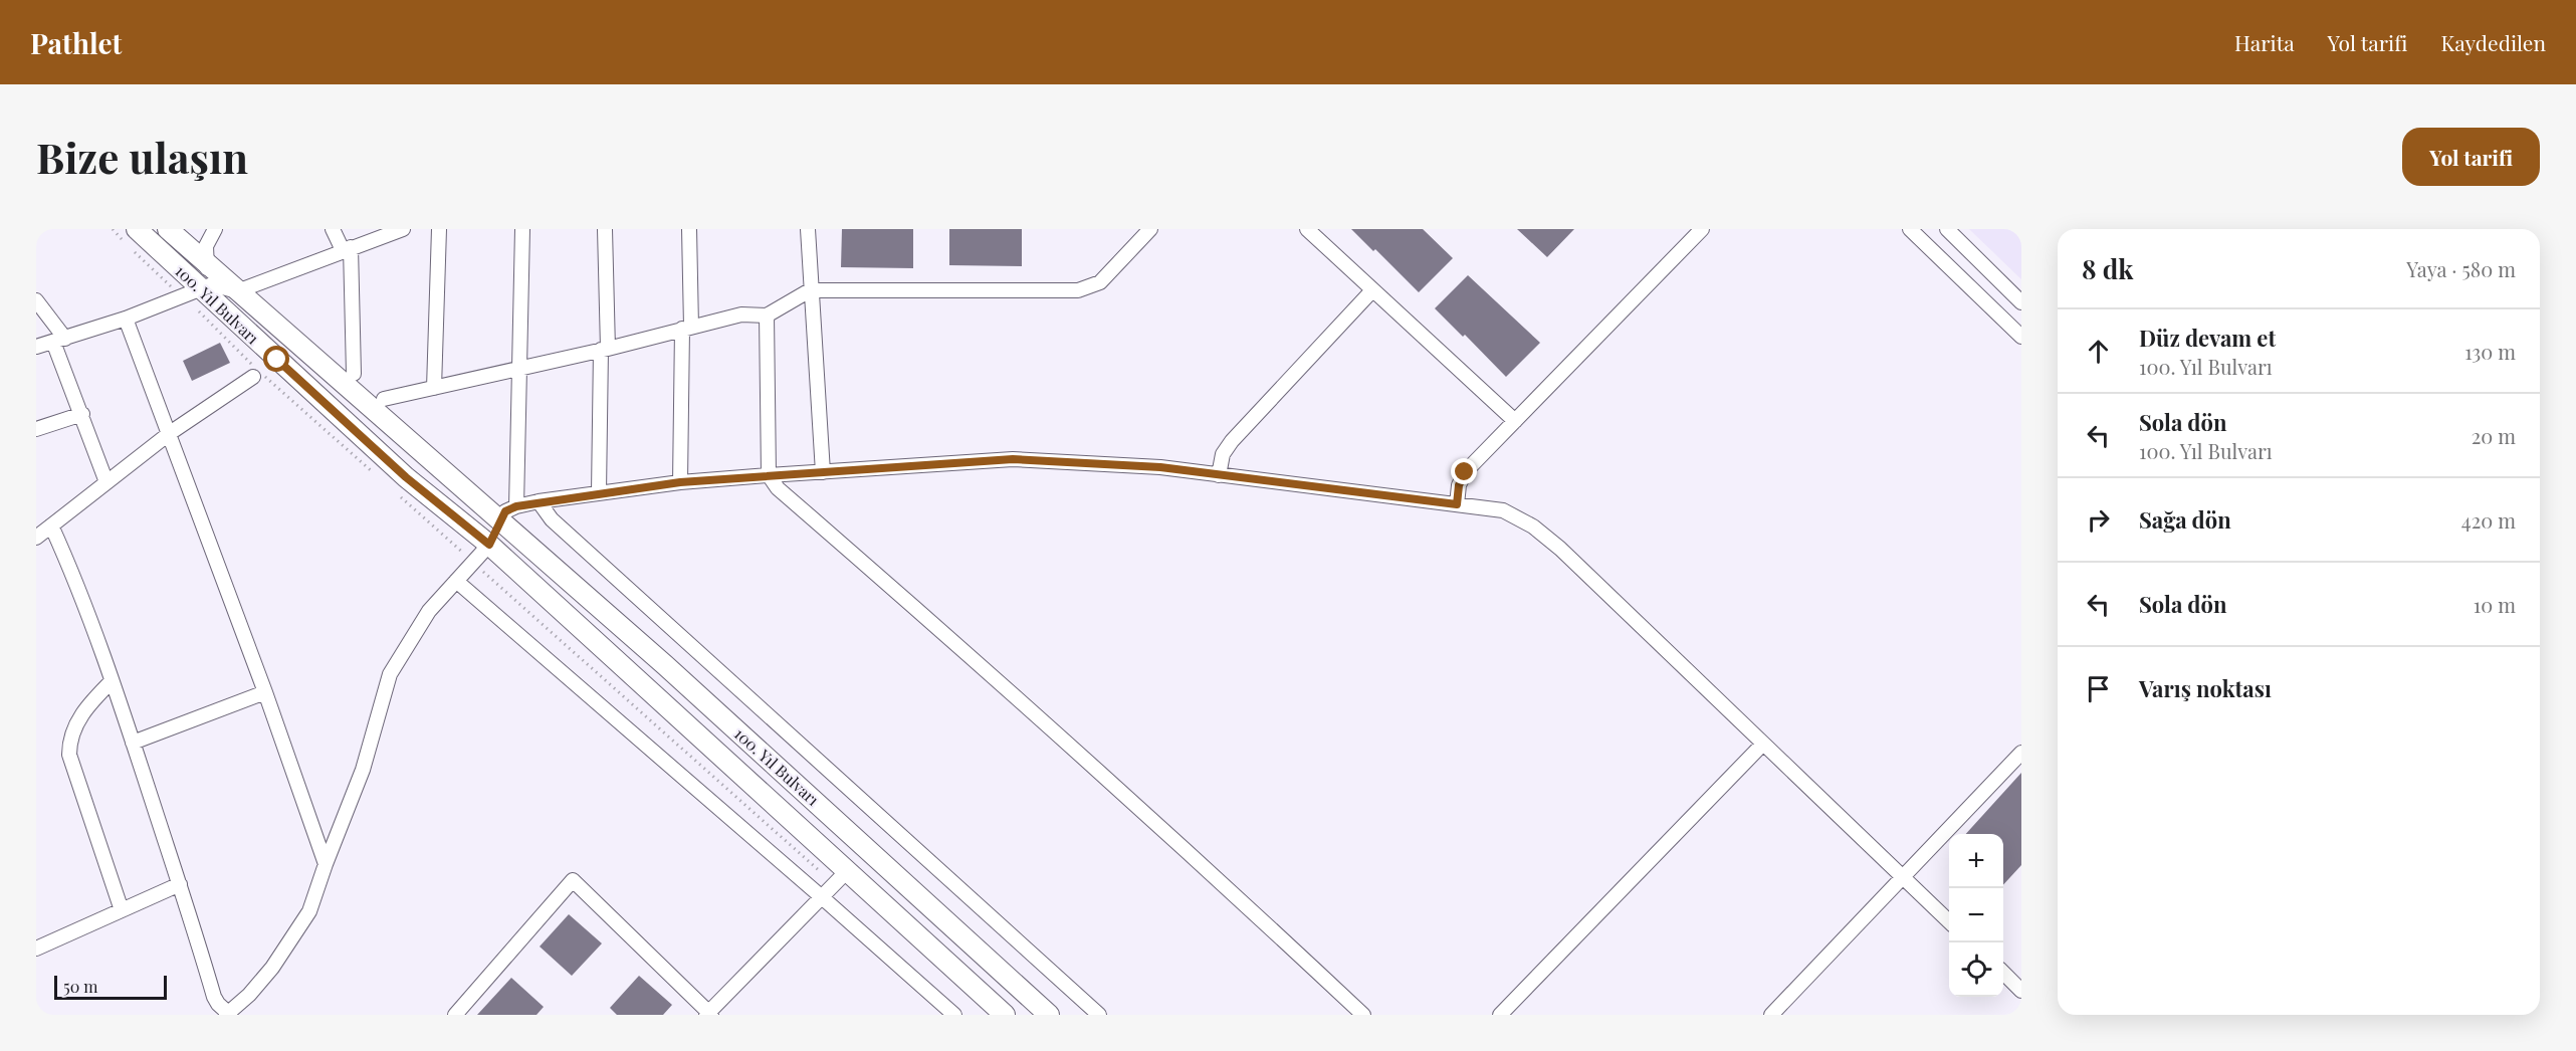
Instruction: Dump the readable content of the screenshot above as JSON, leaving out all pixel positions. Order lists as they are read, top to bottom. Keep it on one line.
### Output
{"streets":{"main road":["100. Yıl Bulvarı"]},"scale_bar":"50 m","page":{"header":"Pathlet","nav":["Harita","Yol tarifi","Kaydedilen"],"buttons":"Yol tarifi","title":"Bize ulaşın","heading":["8 dk","Yaya · 580 m"],"list":[["Düz devam et","100. Yıl Bulvarı","130 m"],["Sola dön","100. Yıl Bulvarı","20 m"],["Sağa dön","420 m"],["Sola dön","10 m"],"Varış noktası"],"map_buttons":["+","−"],"scale":"50 m"}}
